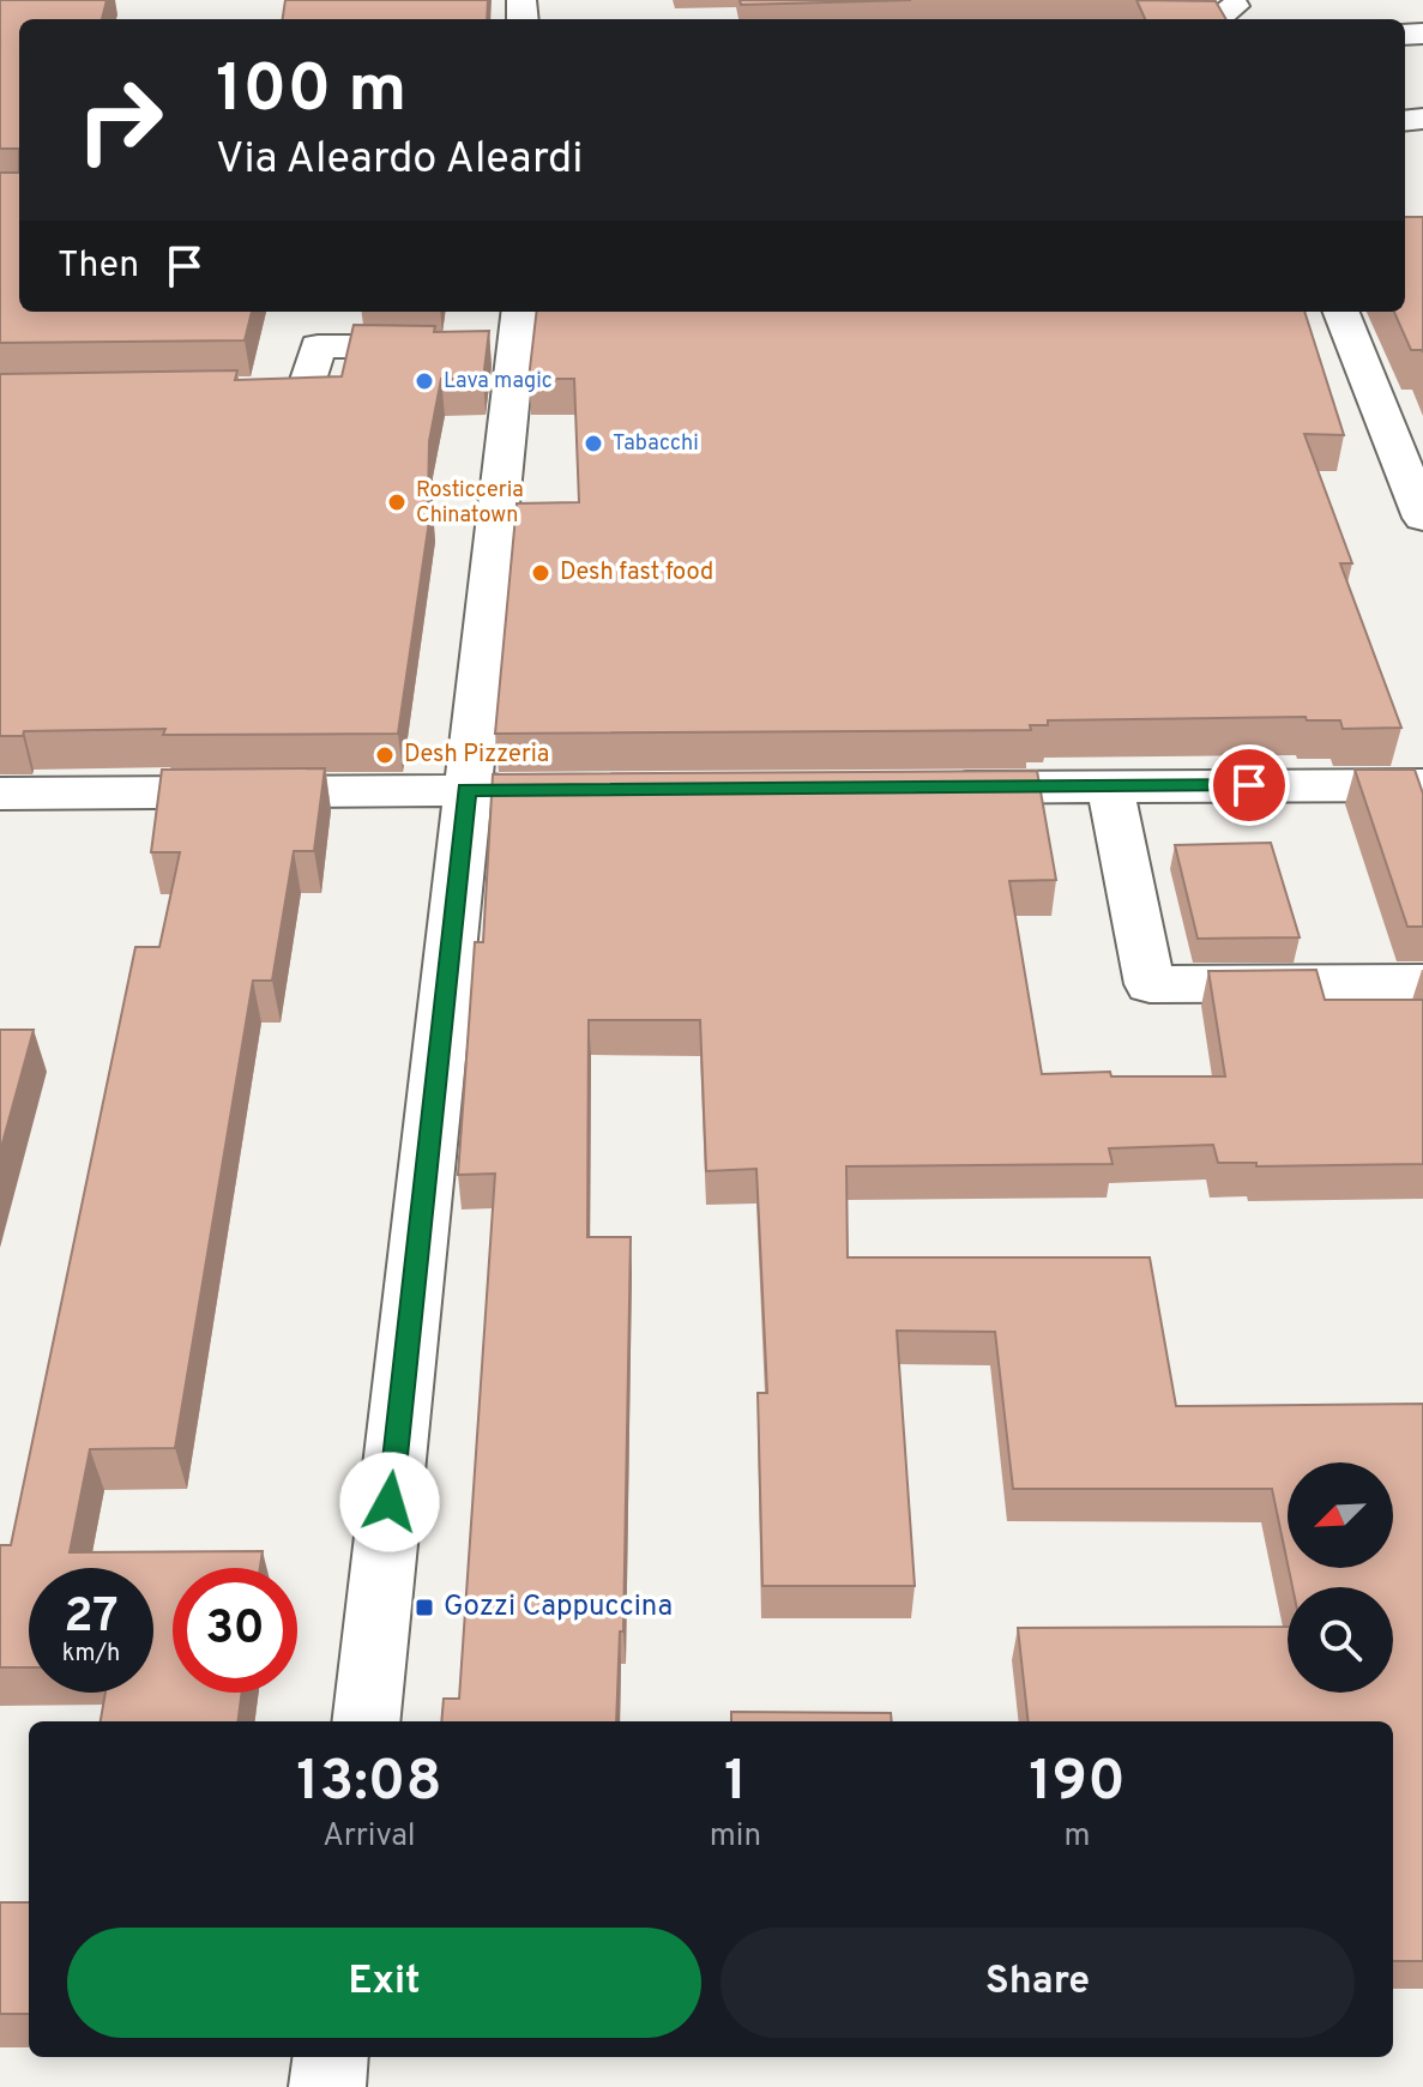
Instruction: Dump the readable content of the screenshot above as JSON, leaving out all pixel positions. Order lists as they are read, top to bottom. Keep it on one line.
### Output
{"places":{"other":["Lava magic","Tabacchi","Rosticceria Chinatown","Desh fast food","Desh Pizzeria"],"transit":["Gozzi Cappuccina"]},"north":"bottom left","page":{"turn":["100 m","Via Aleardo Aleardi"],"then":"Then","speed":"27 km/h","limit":"30","eta":["13:08","Arrival","1","min","190","m"],"buttons":["Exit","Share"]}}
